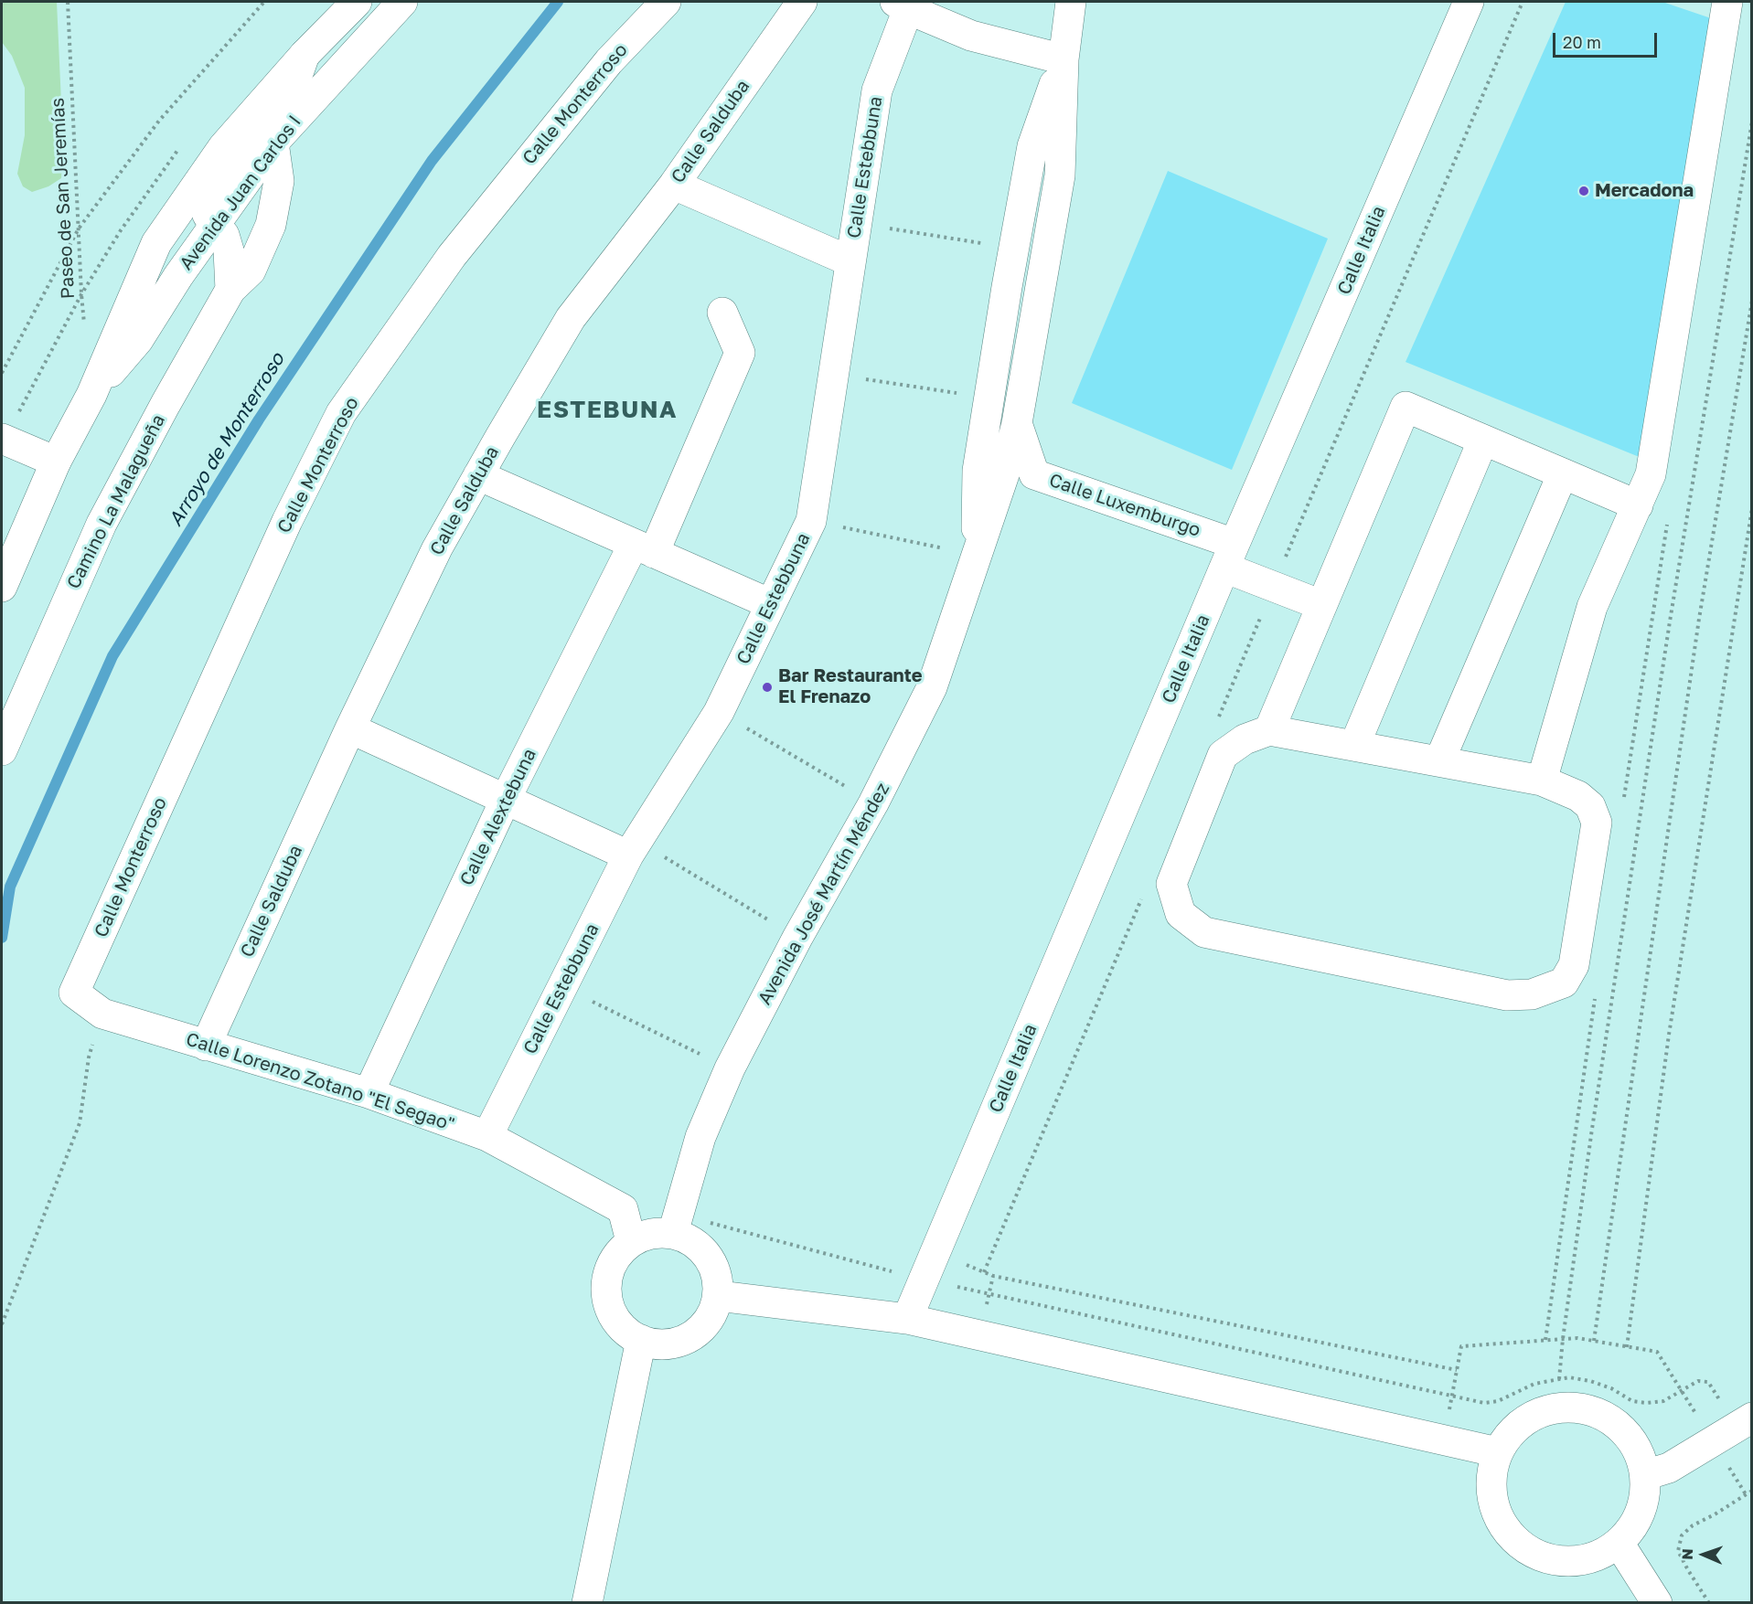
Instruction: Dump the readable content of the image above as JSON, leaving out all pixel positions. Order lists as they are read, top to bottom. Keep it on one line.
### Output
{"streets":{"street":["Calle Monterroso","Calle Salduba","Calle Estebbuna","Avenida Juan Carlos I","Calle Italia","Camino La Malagueña","Calle Luxemburgo","Calle Alextebuna","Avenida José Martín Méndez","Calle Lorenzo Zotano \"El Segao\""],"path":["Paseo de San Jeremías"]},"crossings":[["Calle Monterroso","Calle Lorenzo Zotano \"El Segao\""],["Calle Salduba","Calle Lorenzo Zotano \"El Segao\""],["Calle Estebbuna","Calle Lorenzo Zotano \"El Segao\""],["Avenida Juan Carlos I","Camino La Malagueña"],["Calle Italia","Calle Luxemburgo"],["Calle Luxemburgo","Avenida José Martín Méndez"],["Calle Alextebuna","Calle Lorenzo Zotano \"El Segao\""],["Avenida José Martín Méndez","Calle Lorenzo Zotano \"El Segao\""]],"districts":["ESTEBUNA"],"water":["Arroyo de Monterroso"],"places":["Mercadona","Bar Restaurante El Frenazo"],"scale_bar":"20 m","north":"left"}
